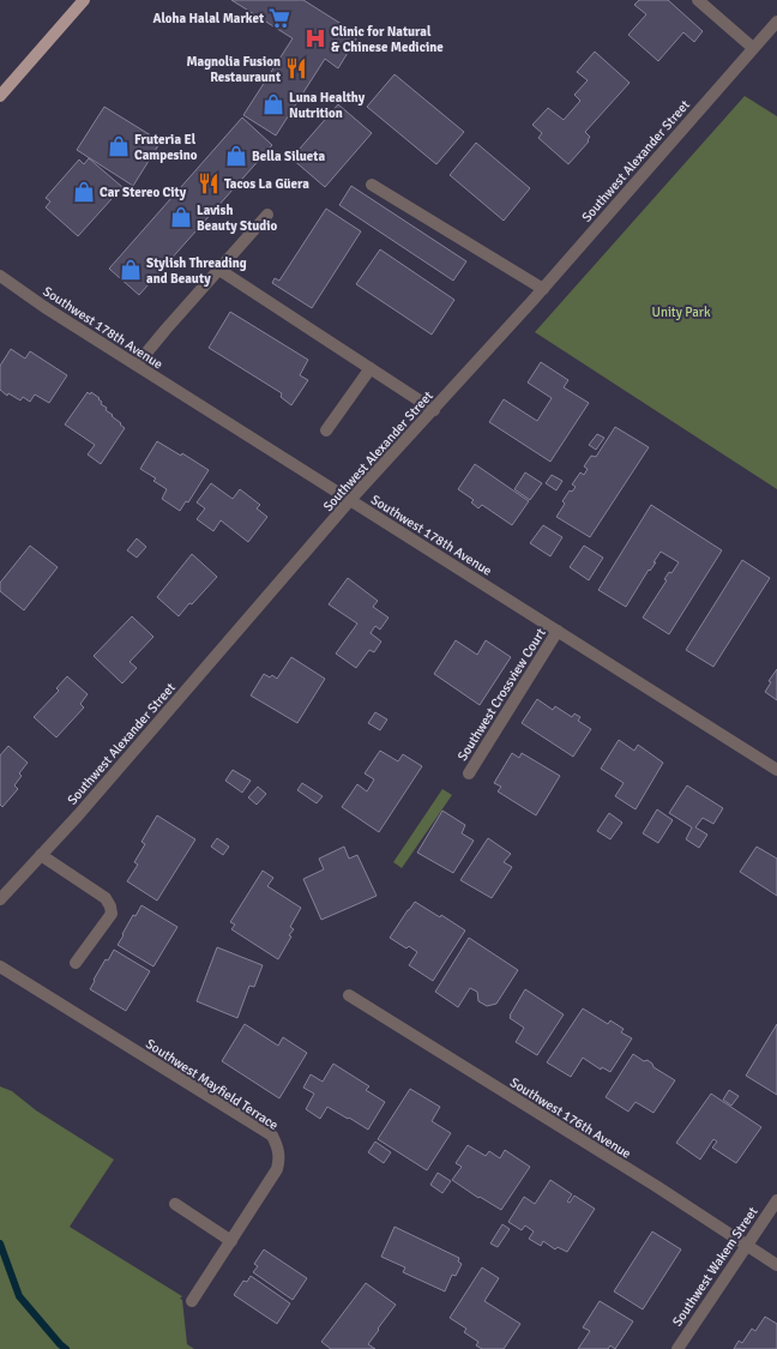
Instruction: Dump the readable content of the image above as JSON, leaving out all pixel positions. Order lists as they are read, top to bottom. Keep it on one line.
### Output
{"streets":{"street":["Southwest Alexander Street","Southwest 178th Avenue","Southwest Crossview Court","Southwest Mayfield Terrace","Southwest 176th Avenue","Southwest Wakem Street"]},"crossings":[["Southwest Alexander Street","Southwest 178th Avenue"],["Southwest 178th Avenue","Southwest Crossview Court"],["Southwest 176th Avenue","Southwest Wakem Street"]],"parks":["Unity Park"],"places":{"supermarket":["Aloha Halal Market"],"hospital":["Clinic for Natural & Chinese Medicine"],"restaurant":["Magnolia Fusion Restauraunt","Tacos La Güera"],"shop":["Luna Healthy Nutrition","Fruteria El Campesino","Bella Silueta","Car Stereo City","Lavish Beauty Studio","Stylish Threading and Beauty"]}}
